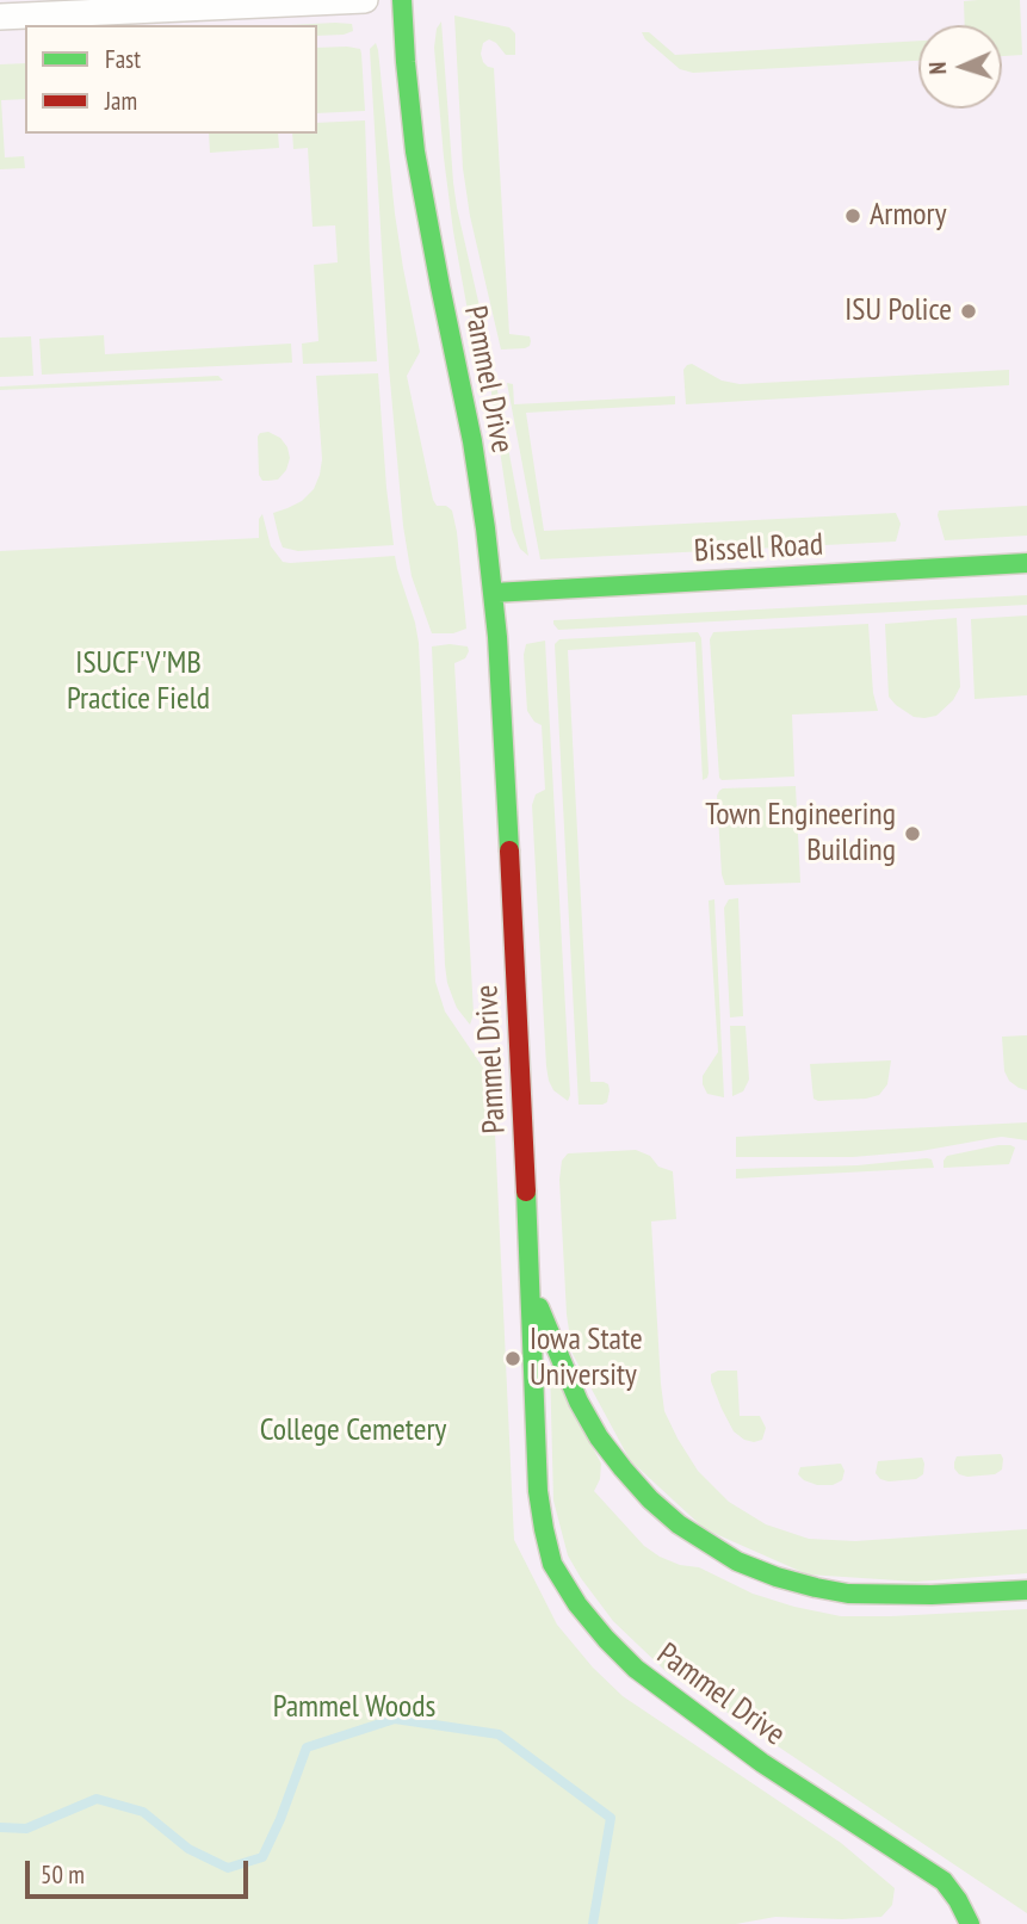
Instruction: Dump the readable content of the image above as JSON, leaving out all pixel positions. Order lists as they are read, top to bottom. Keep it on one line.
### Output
{"streets":{"street":["Pammel Drive","Bissell Road"]},"crossings":[["Pammel Drive","Bissell Road"]],"parks":["ISUCF'V'MB Practice Field","College Cemetery","Pammel Woods"],"places":["Armory","ISU Police","Town Engineering Building","Iowa State University"],"legend":["Fast","Jam"],"scale_bar":"50 m","north":"left"}
